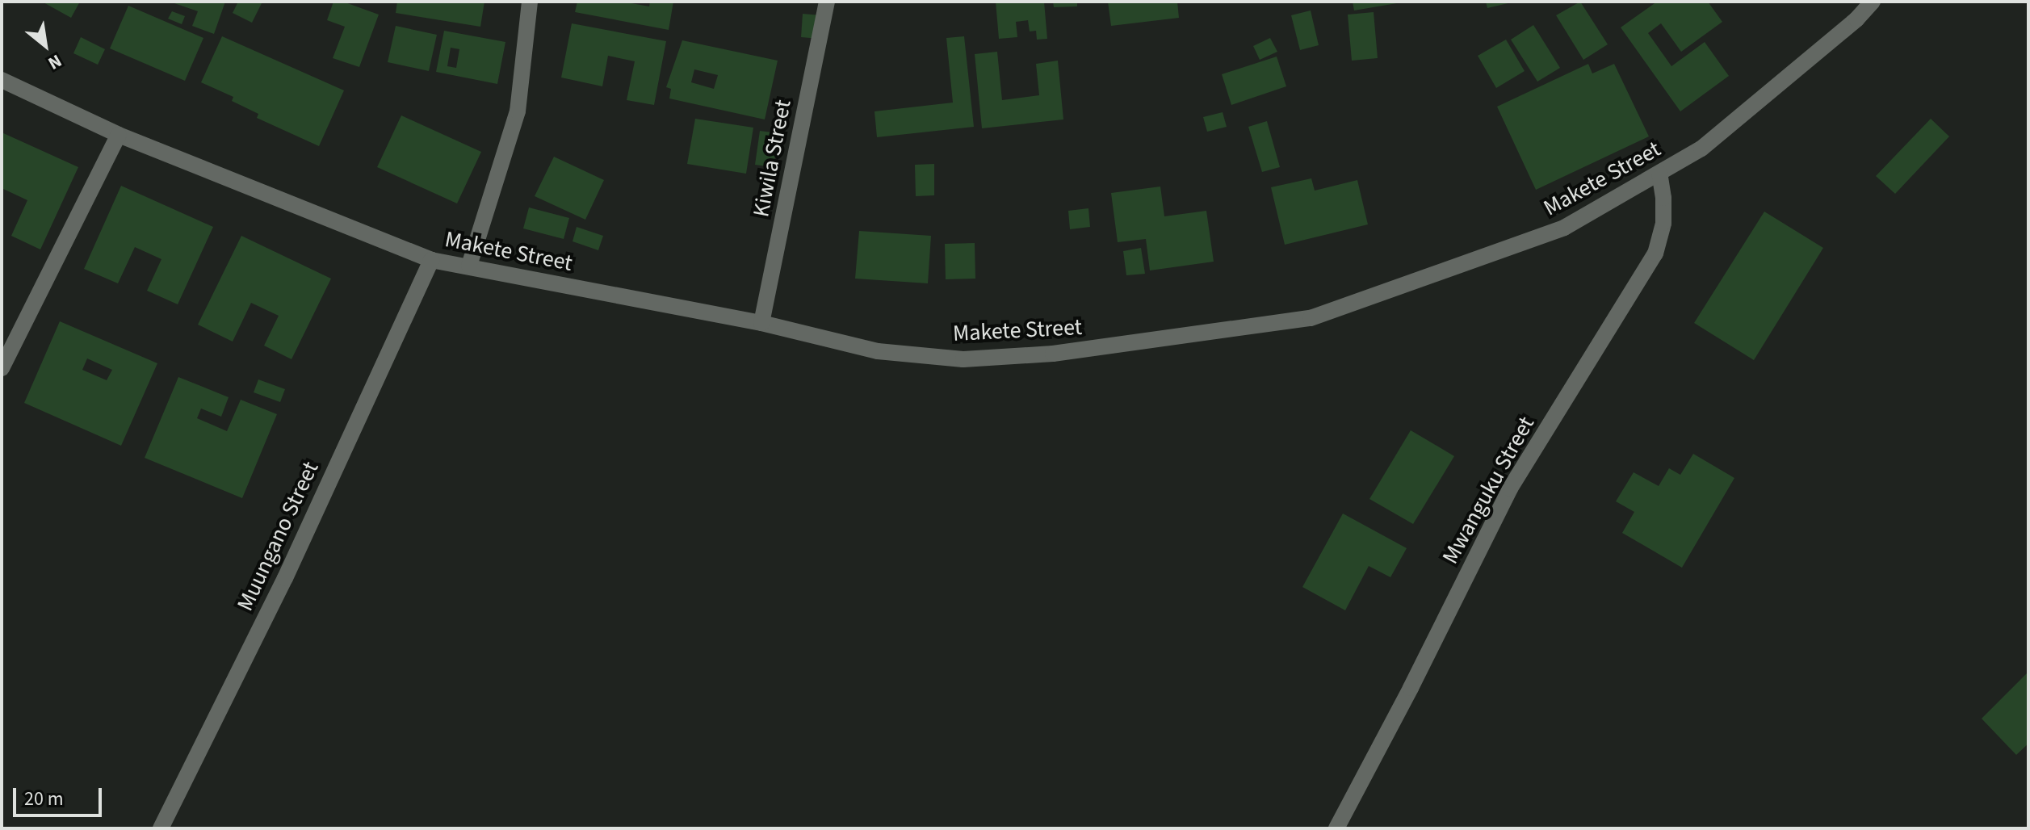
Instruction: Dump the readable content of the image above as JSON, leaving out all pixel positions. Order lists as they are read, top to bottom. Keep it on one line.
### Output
{"streets":{"street":["Kiwila Street","Makete Street","Mwanguku Street","Muungano Street"]},"crossings":[["Kiwila Street","Makete Street"],["Makete Street","Mwanguku Street"],["Makete Street","Muungano Street"]],"scale_bar":"20 m","north":"bottom right"}
